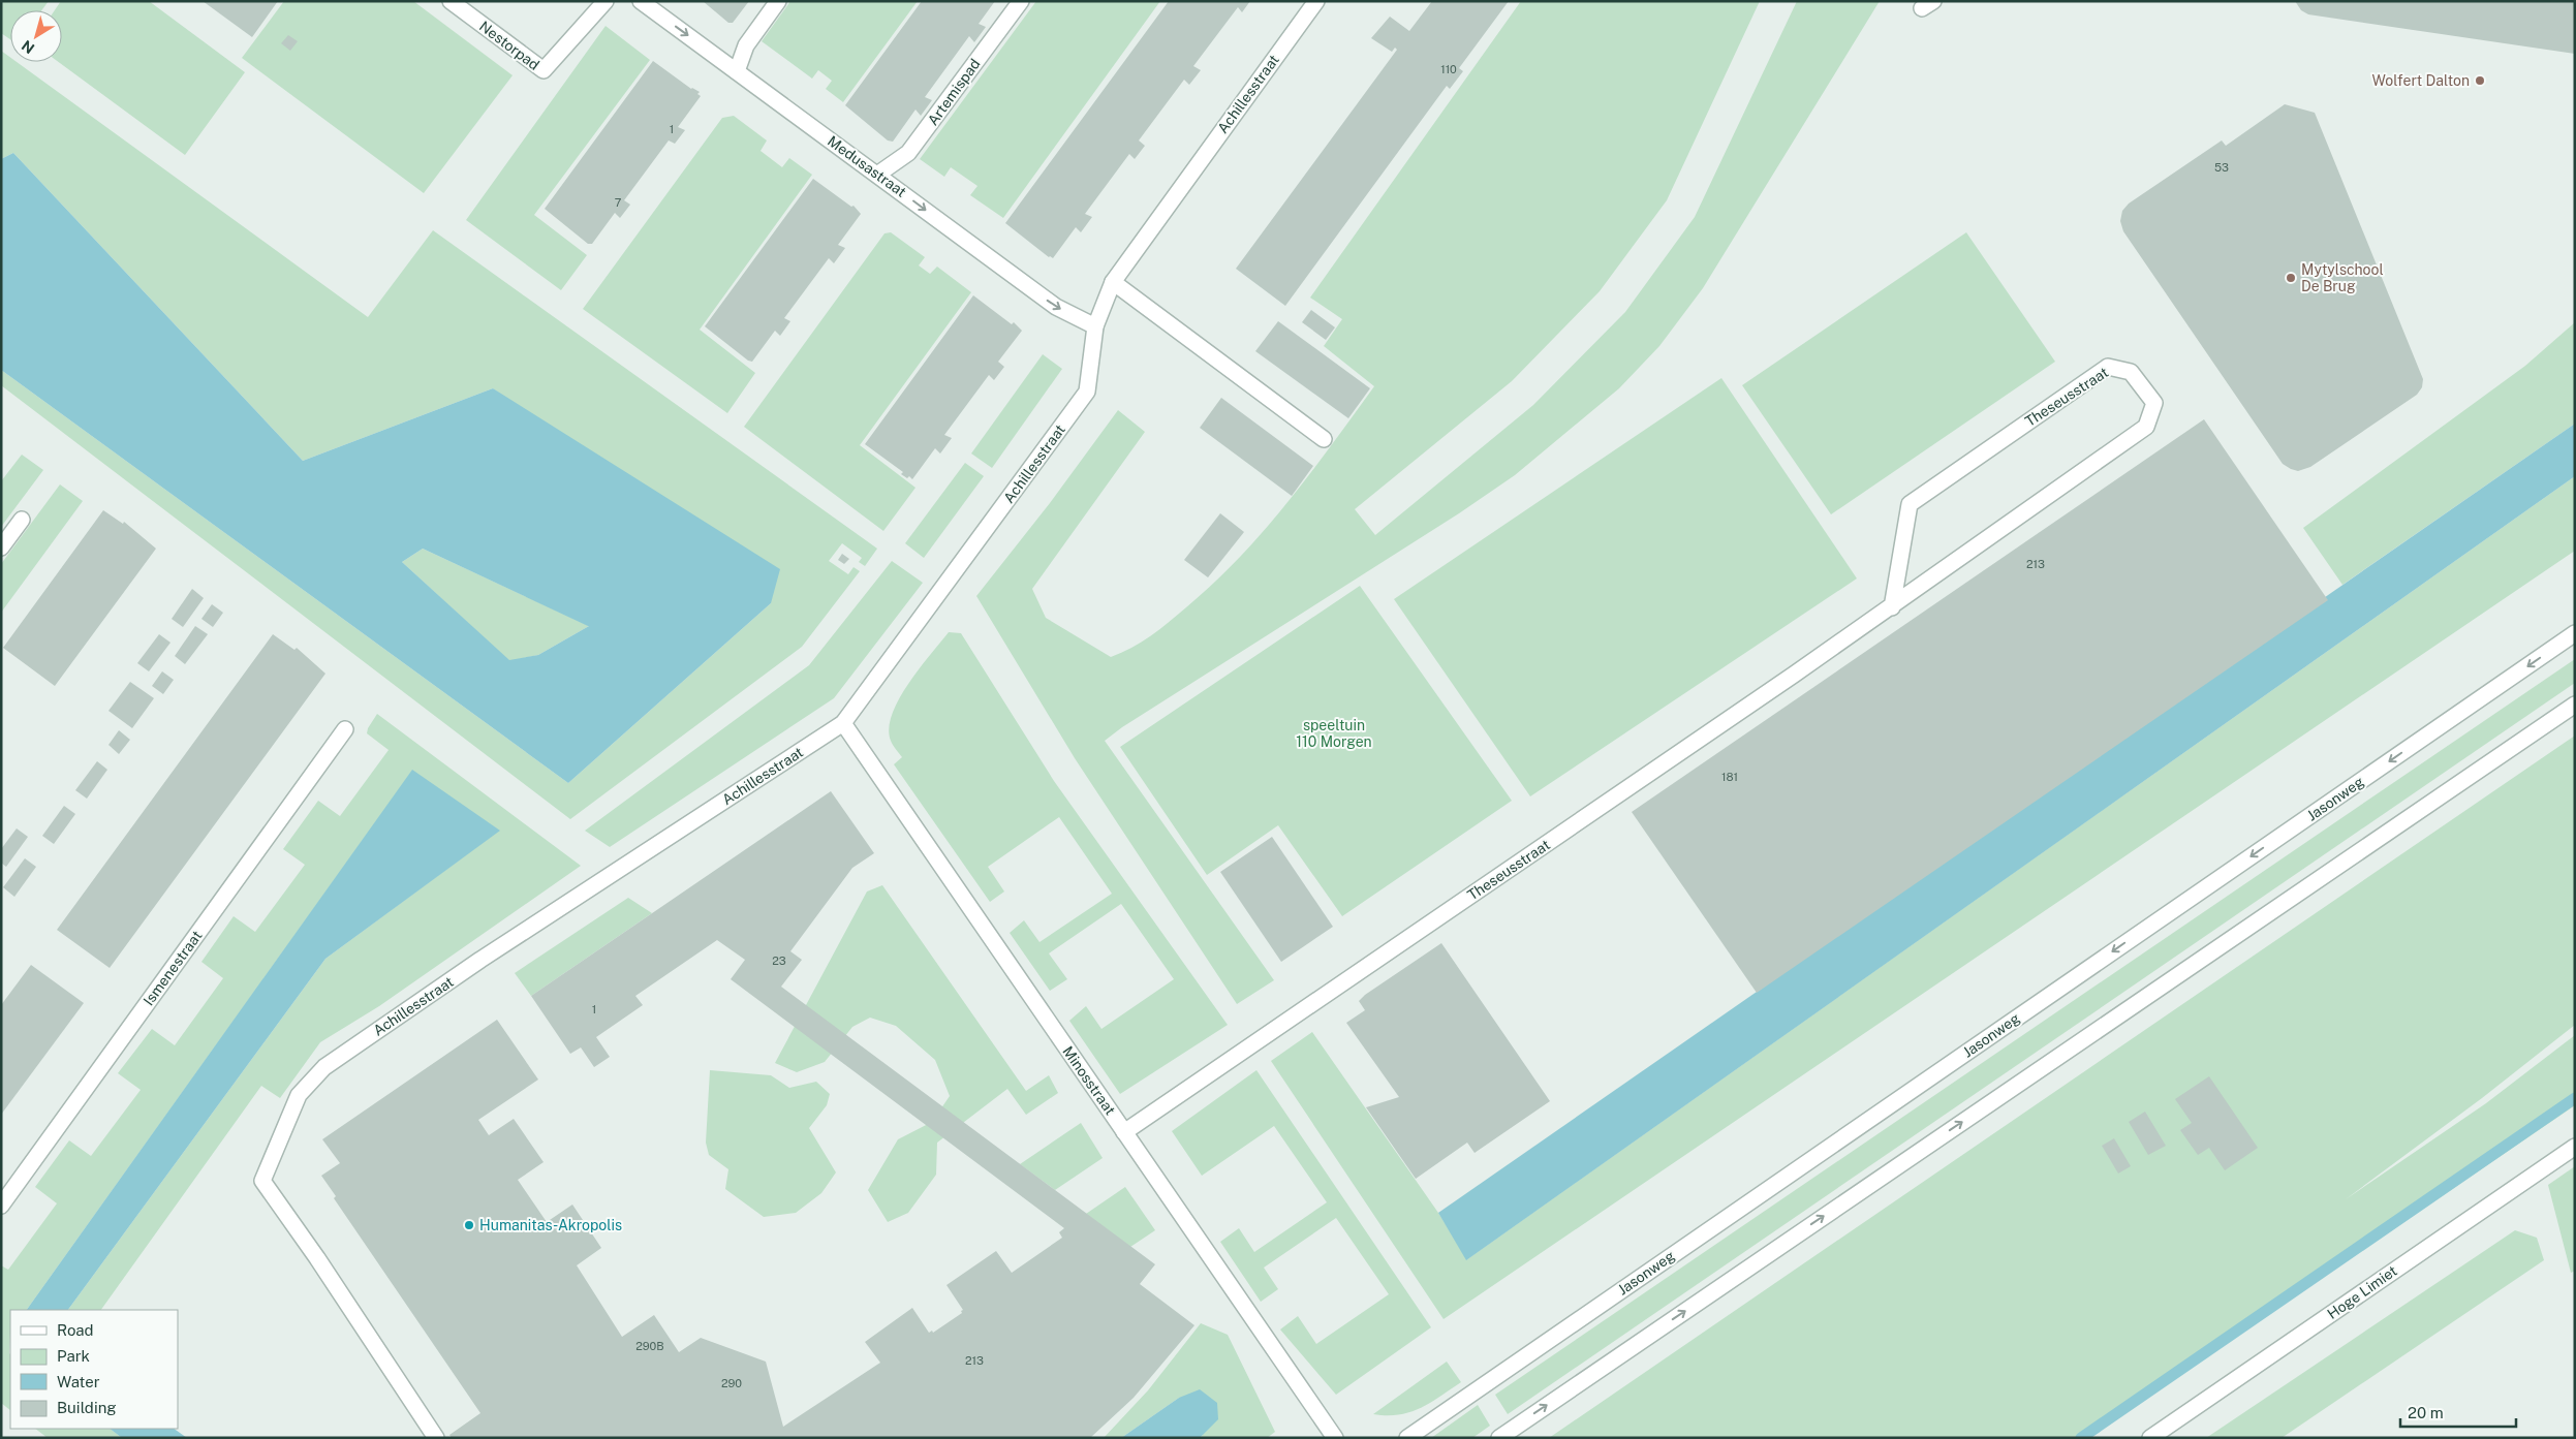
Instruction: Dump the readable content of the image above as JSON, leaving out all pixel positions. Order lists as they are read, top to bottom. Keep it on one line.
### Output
{"streets":{"street":["Nestorpad","Artemispad","Achillesstraat","Medusastraat","Theseusstraat","Jasonweg","Ismenestraat","Minosstraat","Hoge Limiet"]},"crossings":[["Artemispad","Medusastraat"],["Achillesstraat","Medusastraat"],["Achillesstraat","Minosstraat"],["Theseusstraat","Minosstraat"]],"one_way":["Medusastraat"],"parks":["speeltuin 110 Morgen"],"places":["Wolfert Dalton","Mytylschool De Brug","Humanitas-Akropolis"],"house_numbers":["110","1","53","7","213","181","23","1","290B","213","290"],"legend":["Road","Park","Water","Building"],"scale_bar":"20 m","north":"bottom left"}
